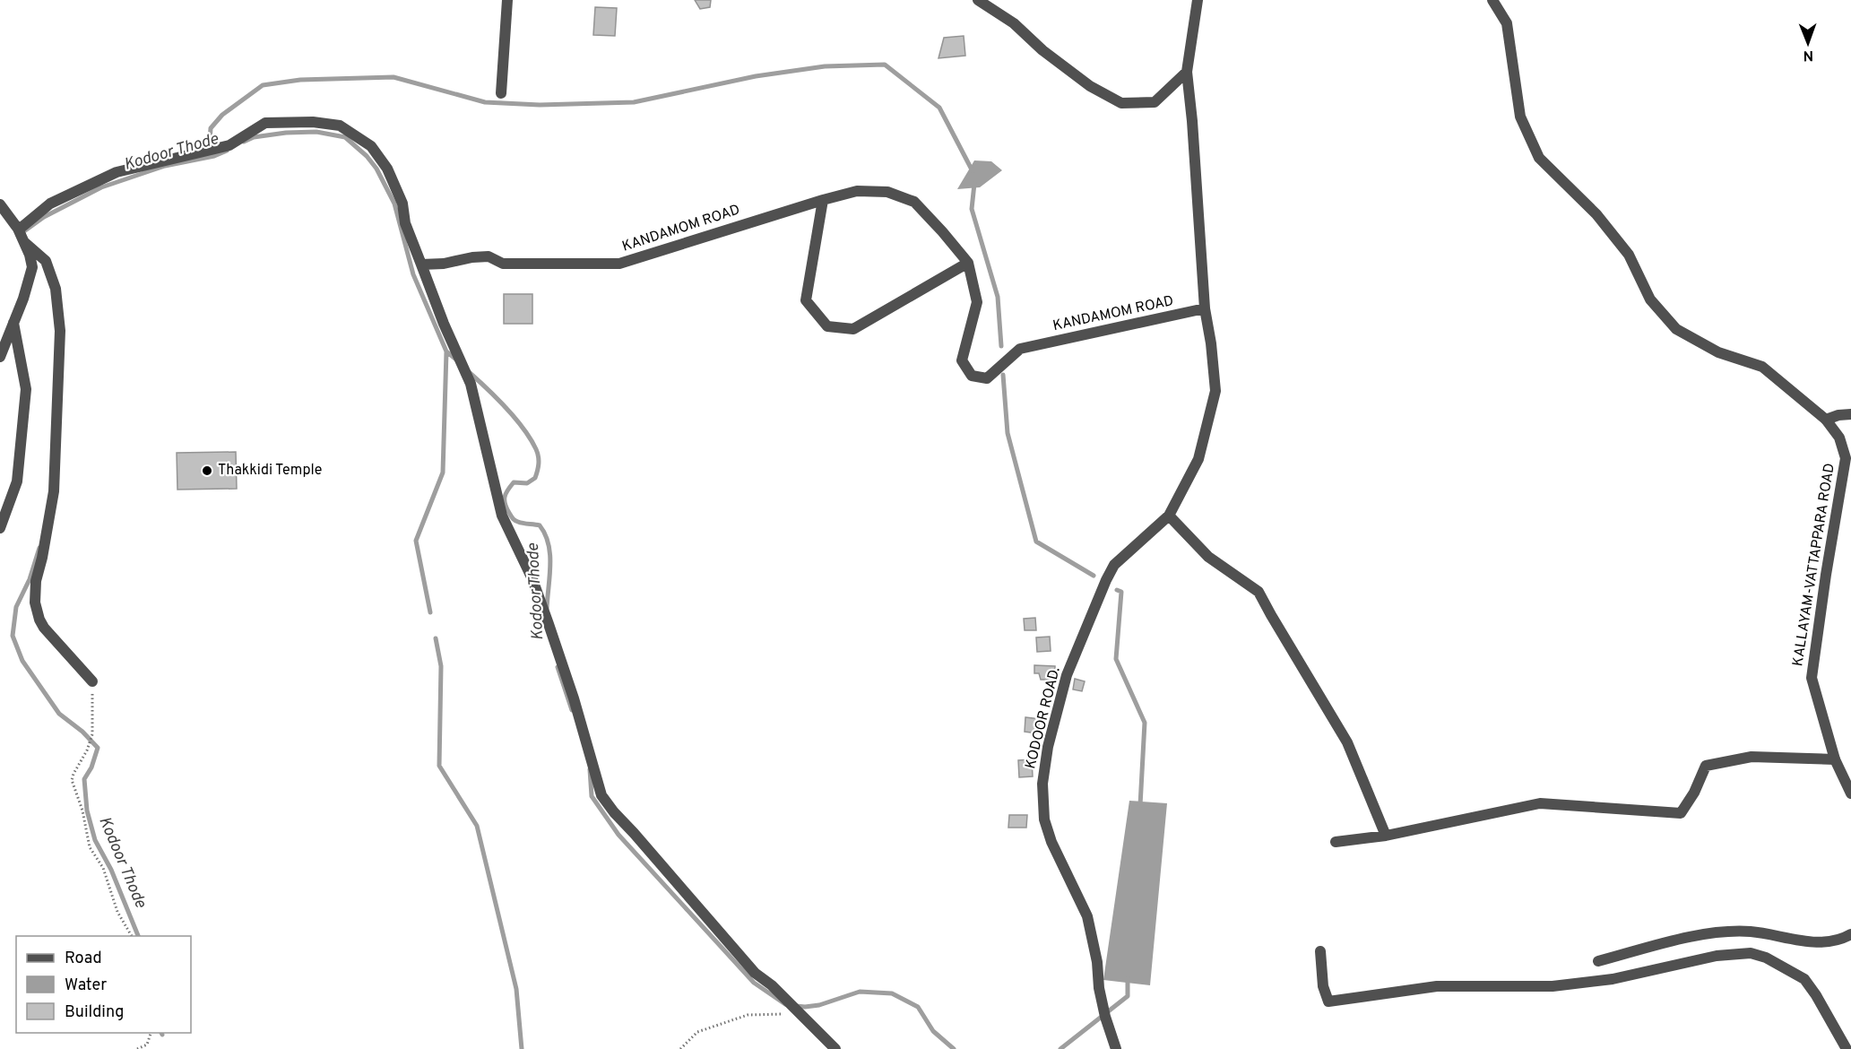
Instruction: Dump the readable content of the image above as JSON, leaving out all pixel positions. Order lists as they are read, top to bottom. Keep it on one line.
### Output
{"streets":{"street":["KANDAMOM ROAD","KALLAYAM-VATTAPPARA ROAD","KODOOR ROAD."]},"crossings":[["KANDAMOM ROAD","KODOOR ROAD."]],"water":["Kodoor Thode"],"places":["Thakkidi Temple"],"legend":["Road","Water","Building"],"north":"bottom"}
